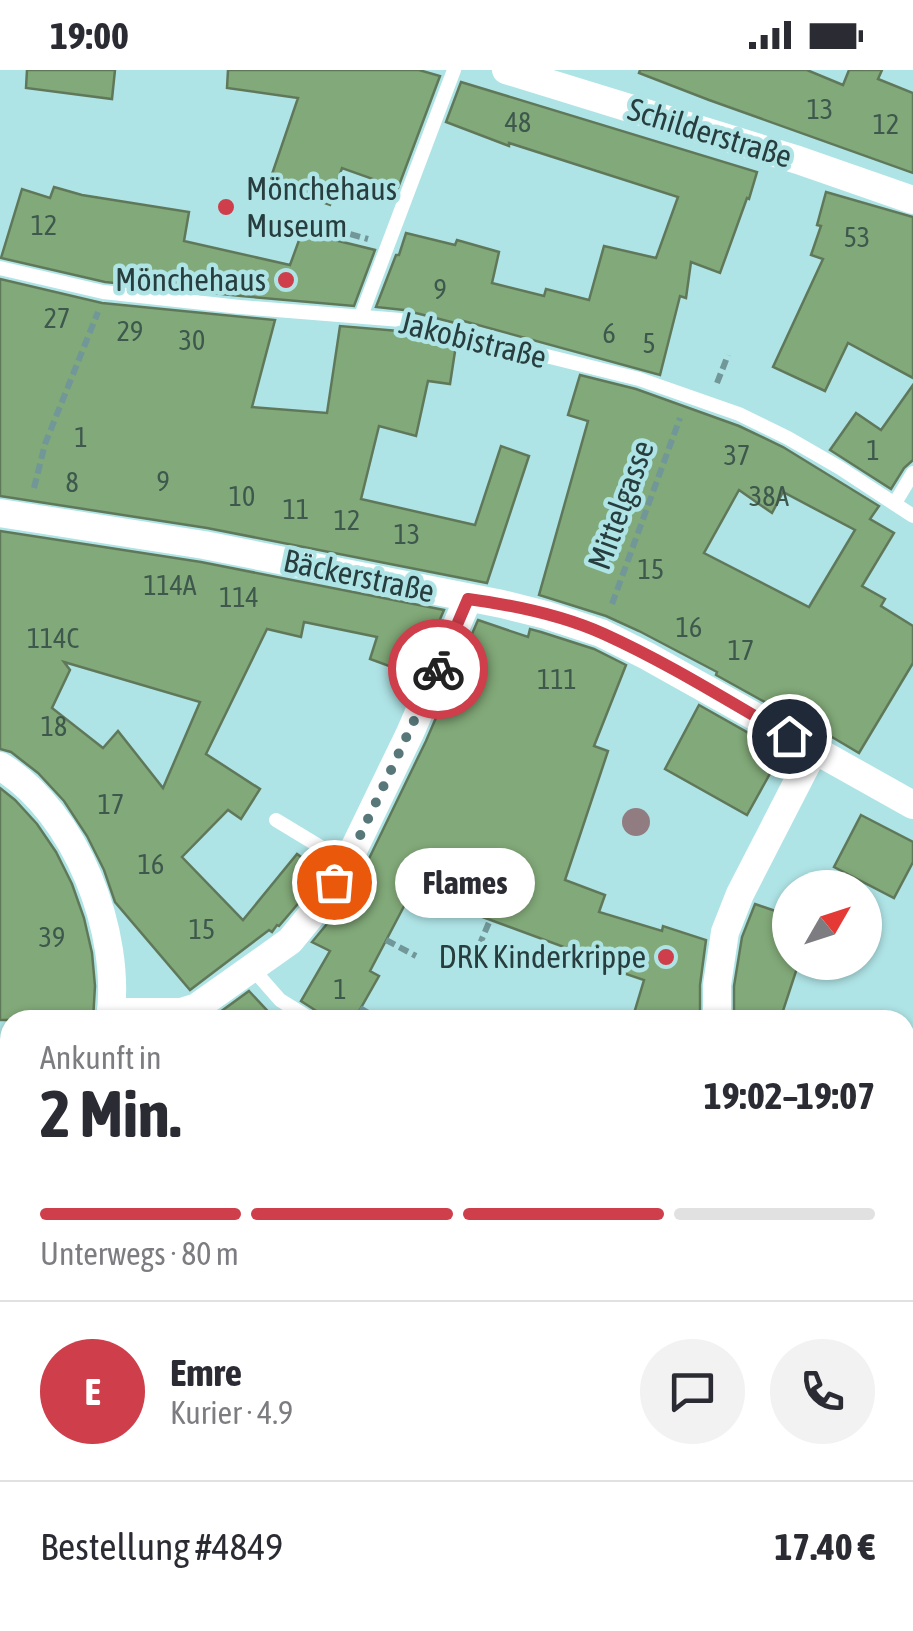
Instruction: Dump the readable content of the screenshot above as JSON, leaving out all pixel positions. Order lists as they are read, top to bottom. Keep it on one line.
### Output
{"streets":{"street":["Schilderstraße","Bäckerstraße"],"lane":["Jakobistraße"],"path":["Mittelgasse"]},"crossings":[["Jakobistraße","Mittelgasse"],["Mittelgasse","Bäckerstraße"]],"places":["Mönchehaus Museum","Mönchehaus","Flames","DRK Kinderkrippe"],"house_numbers":["13","48","12","12","53","9","27","29","6","30","5","1","1","37","9","8","10","38A","11","12","13","15","114A","114","16","114C","17","111","18","17","16","15","39","1"],"north":"top right","page":{"status":"19:00","bubble":"Flames","heading":["2 Min.","Ankunft in","19:02–19:07"],"panel":["Emre","Kurier · 4.9","Bestellung #4849","17.40 €"],"bar":"Unterwegs · 80 m","round":"E"}}
